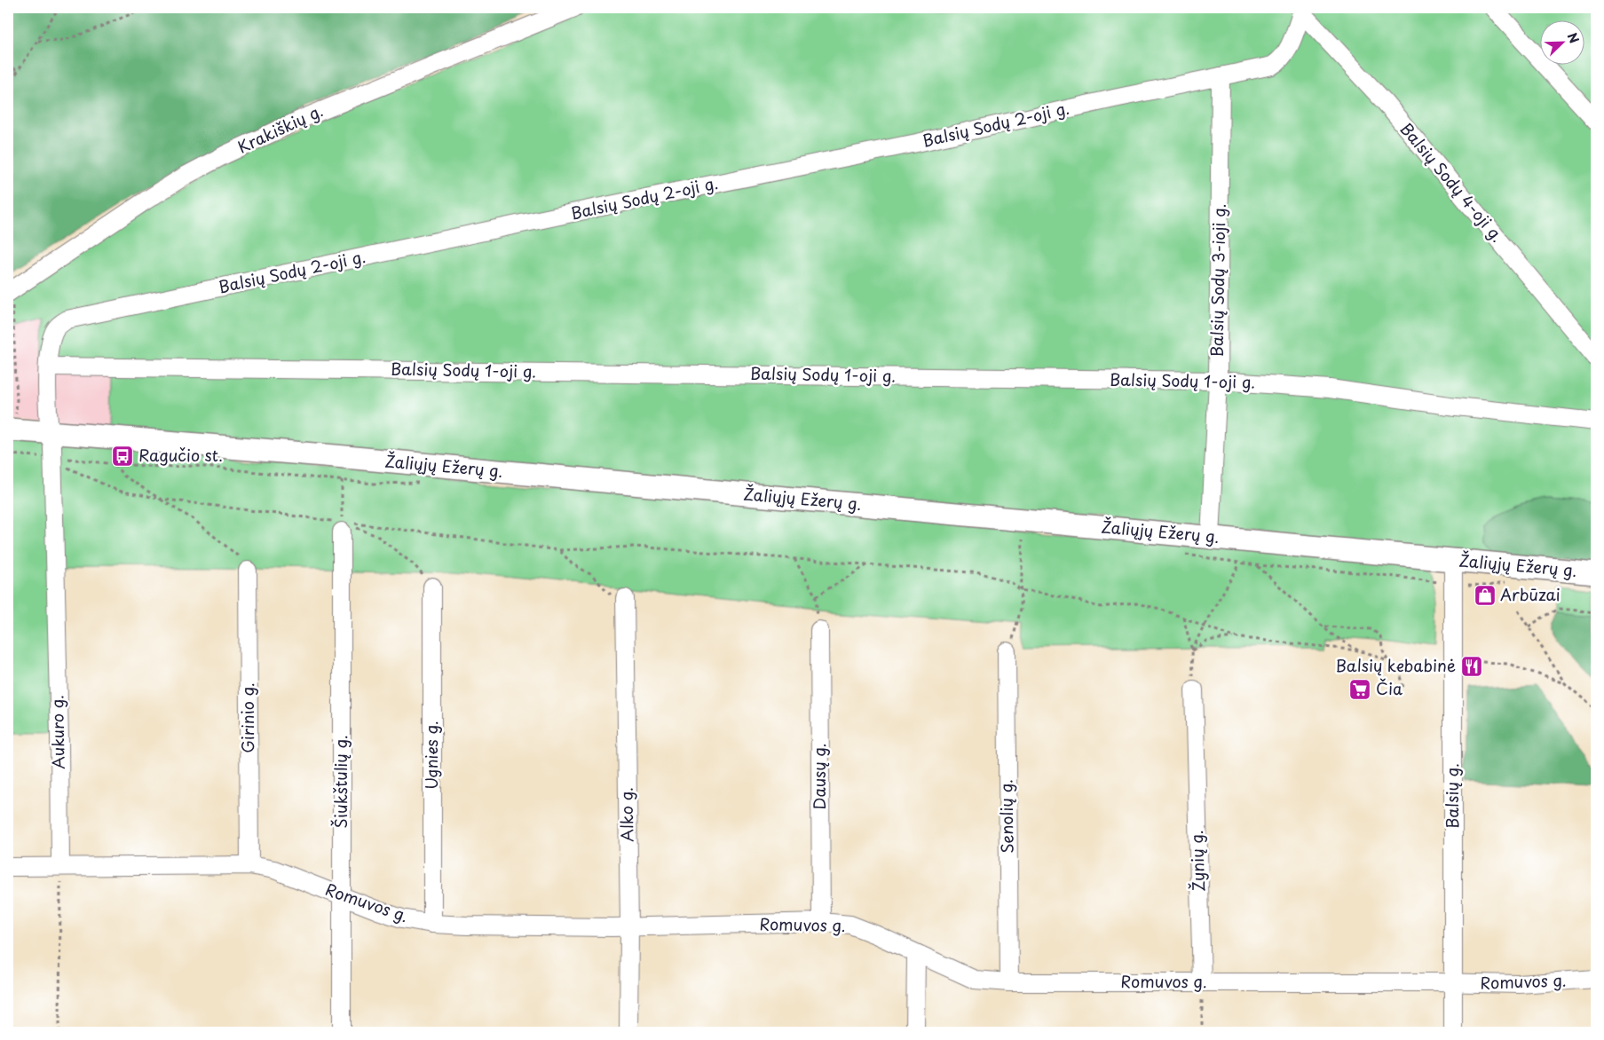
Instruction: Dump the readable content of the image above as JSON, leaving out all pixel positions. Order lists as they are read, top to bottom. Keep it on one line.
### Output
{"streets":{"main road":["Žaliųjų Ežerų g."],"street":["Balsių Sodų 2-oji g.","Krakiškių g.","Balsių Sodų 4-oji g.","Balsių Sodų 3-ioji g.","Balsių Sodų 1-oji g.","Girinio g.","Aukuro g.","Ugnies g.","Dausų g.","Šiukštulių g.","Balsių g.","Alko g.","Senolių g.","Žynių g.","Romuvos g."]},"crossings":[["Balsių Sodų 2-oji g.","Balsių Sodų 4-oji g."],["Balsių Sodų 2-oji g.","Balsių Sodų 3-ioji g."],["Balsių Sodų 2-oji g.","Balsių Sodų 1-oji g."],["Balsių Sodų 2-oji g.","Žaliųjų Ežerų g."],["Balsių Sodų 2-oji g.","Aukuro g."],["Balsių Sodų 3-ioji g.","Balsių Sodų 1-oji g."],["Balsių Sodų 3-ioji g.","Žaliųjų Ežerų g."],["Žaliųjų Ežerų g.","Aukuro g."],["Žaliųjų Ežerų g.","Balsių g."],["Girinio g.","Romuvos g."],["Aukuro g.","Romuvos g."],["Ugnies g.","Romuvos g."],["Dausų g.","Romuvos g."],["Šiukštulių g.","Romuvos g."],["Balsių g.","Romuvos g."],["Alko g.","Romuvos g."],["Senolių g.","Romuvos g."],["Žynių g.","Romuvos g."]],"places":{"bus stop":["Ragučio st."],"shop":["Arbūzai"],"restaurant":["Balsių kebabinė"],"supermarket":["Čia"]},"north":"top right"}
